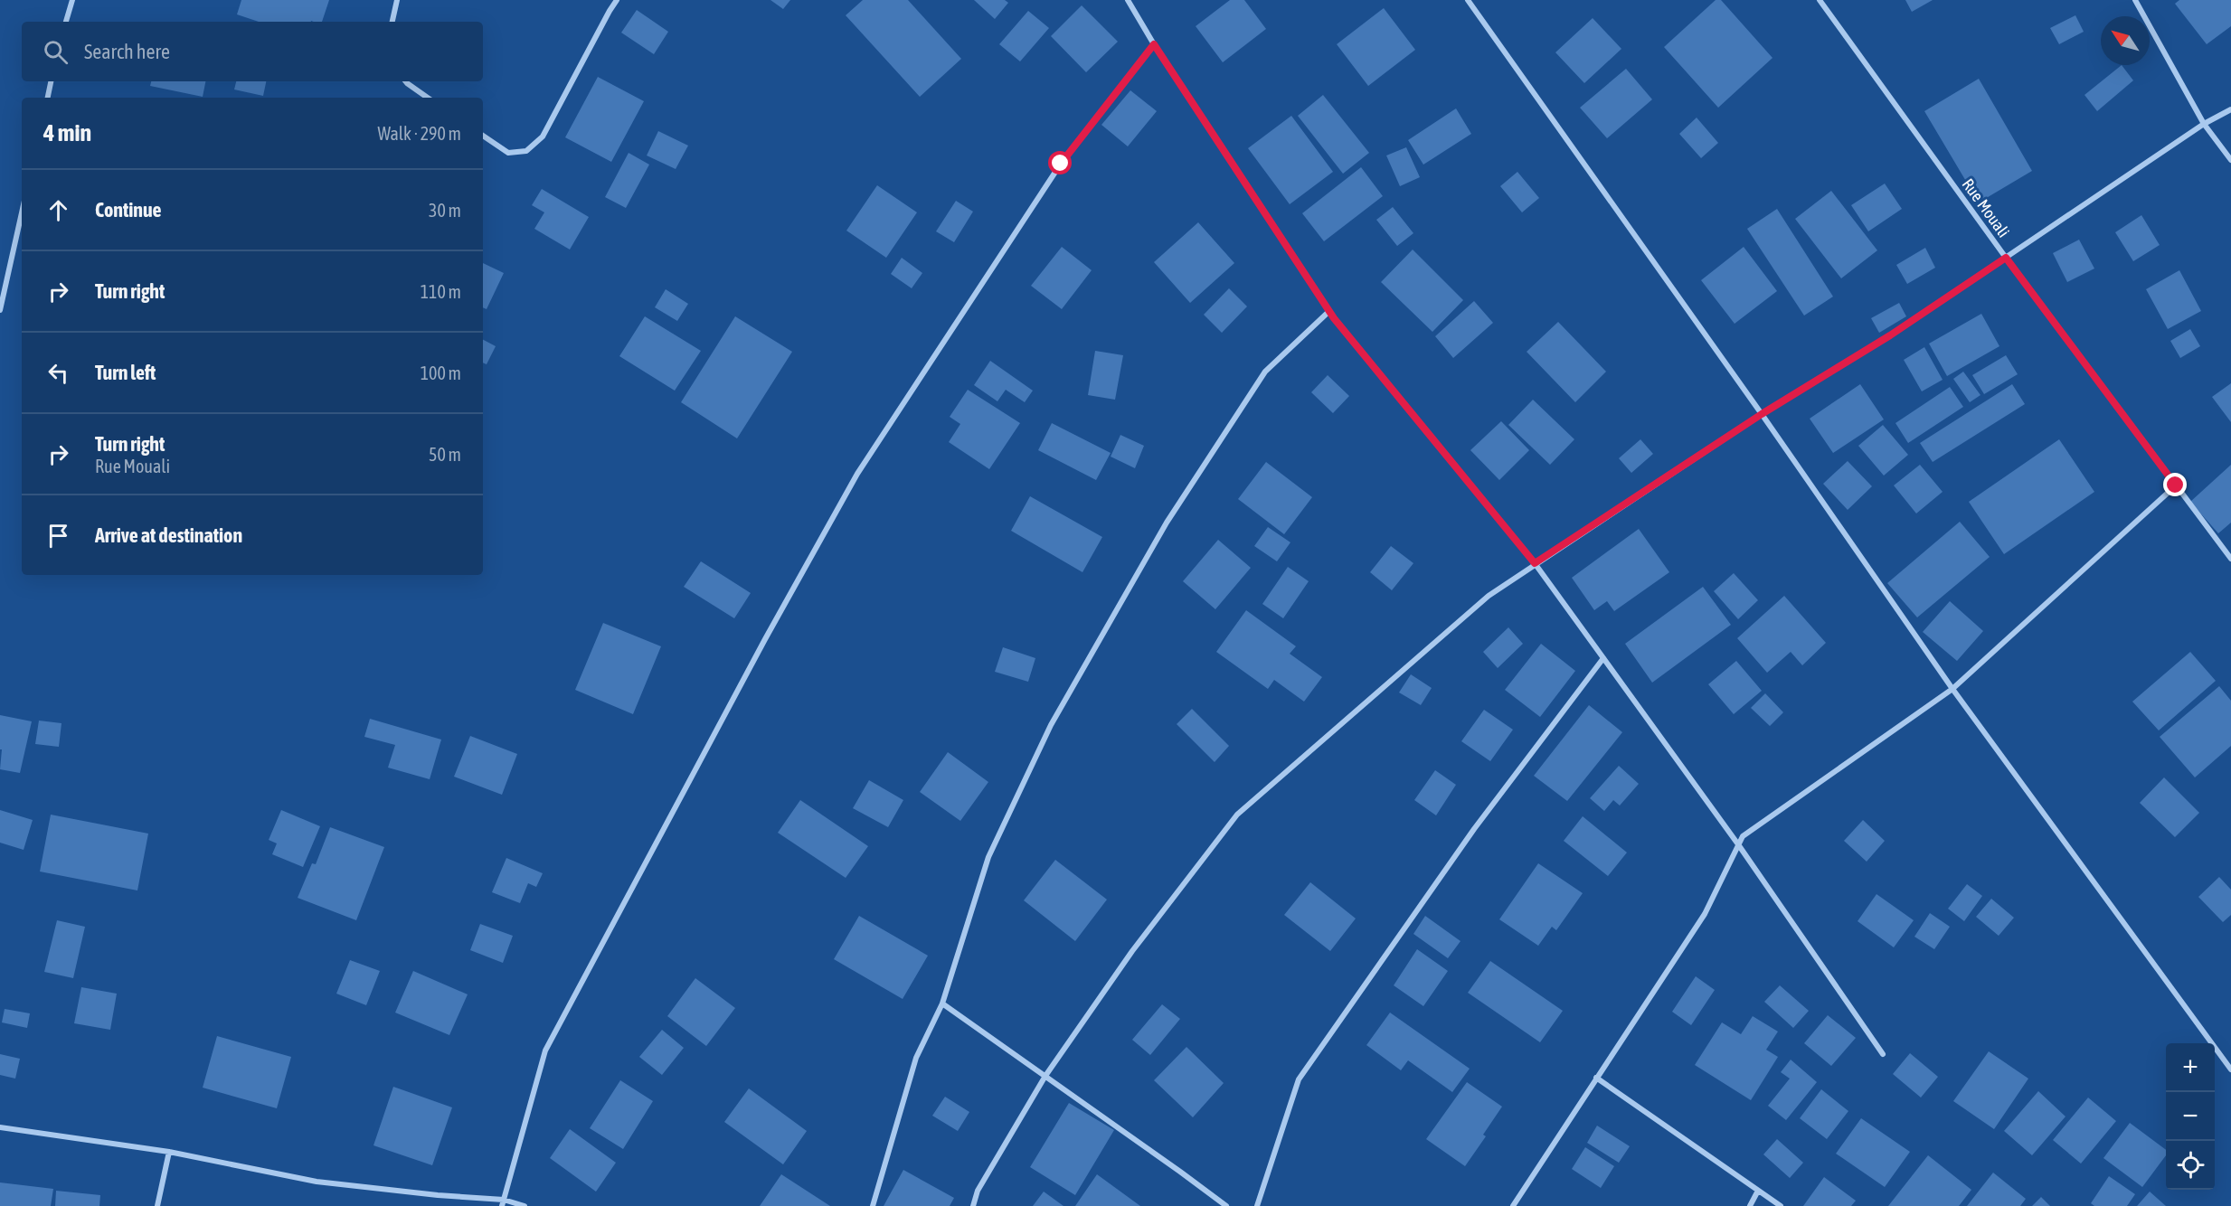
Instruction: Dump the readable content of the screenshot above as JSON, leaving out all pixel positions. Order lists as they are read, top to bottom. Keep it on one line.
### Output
{"streets":{"street":["Rue Mouali"]},"north":"top left","page":{"search":"Search here","heading":["4 min","Walk · 290 m"],"list":[["Continue","30 m"],["Turn right","110 m"],["Turn left","100 m"],["Turn right","Rue Mouali","50 m"],"Arrive at destination"],"map_buttons":["+","−"]}}
